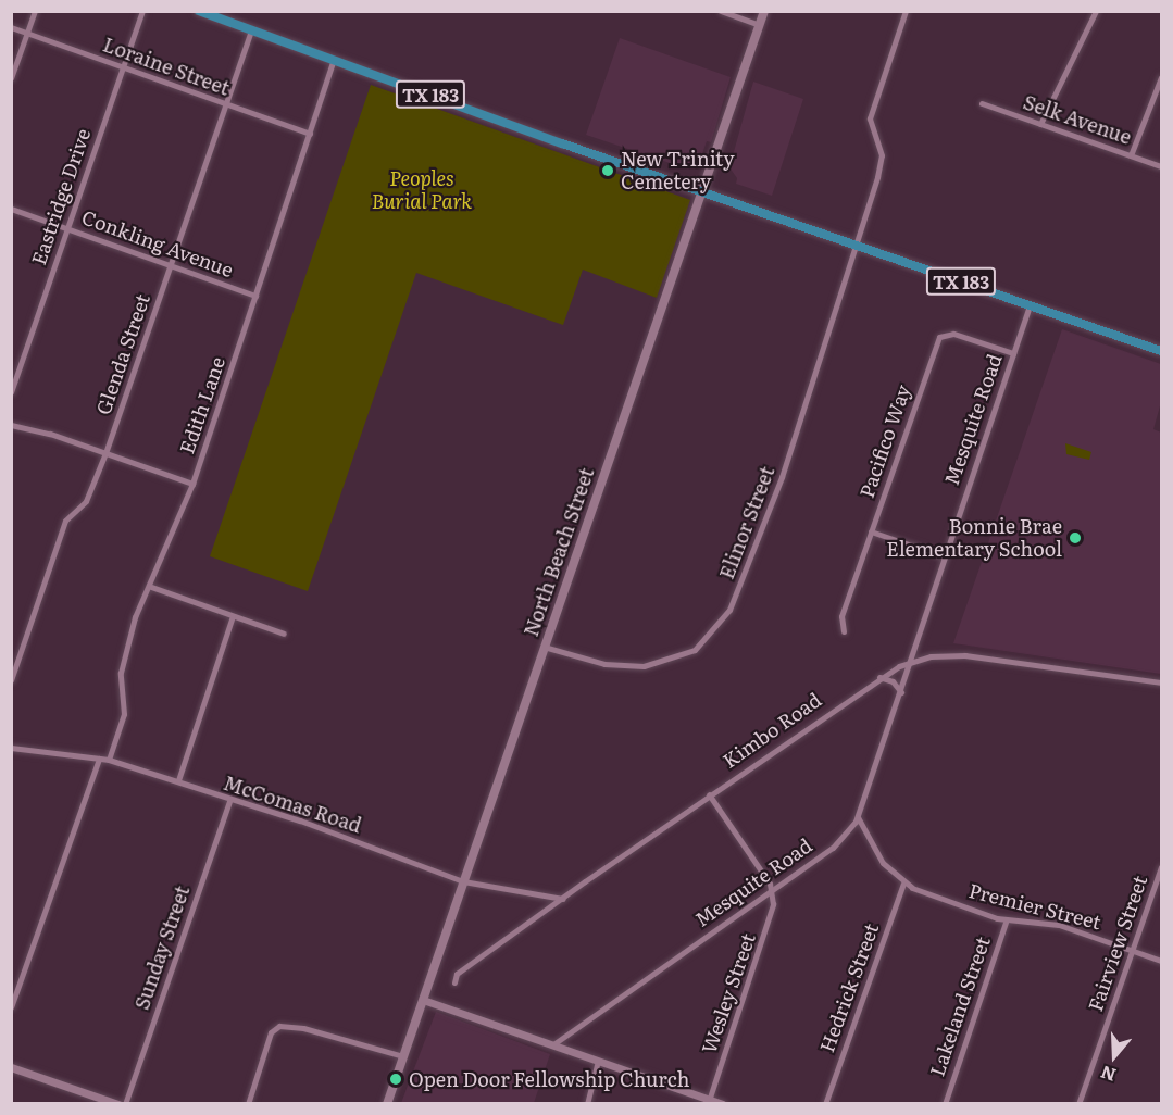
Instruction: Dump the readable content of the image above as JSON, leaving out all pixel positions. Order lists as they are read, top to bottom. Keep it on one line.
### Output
{"streets":{"main road":["TX 183","North Beach Street"],"street":["Loraine Street","Selk Avenue","Eastridge Drive","Conkling Avenue","Glenda Street","Edith Lane","Mesquite Road","Pacifico Way","Elinor Street","Kimbo Road","McComas Road","Premier Street","Fairview Street","Sunday Street","Hedrick Street","Wesley Street","Lakeland Street"]},"crossings":[["Loraine Street","Eastridge Drive"],["Loraine Street","Glenda Street"],["Loraine Street","Edith Lane"],["TX 183","Glenda Street"],["TX 183","Edith Lane"],["TX 183","Mesquite Road"],["TX 183","Elinor Street"],["TX 183","North Beach Street"],["Eastridge Drive","Conkling Avenue"],["Conkling Avenue","Glenda Street"],["Conkling Avenue","Edith Lane"],["Edith Lane","McComas Road"],["Mesquite Road","Pacifico Way"],["Mesquite Road","Kimbo Road"],["Mesquite Road","Premier Street"],["Mesquite Road","Wesley Street"],["Elinor Street","North Beach Street"],["North Beach Street","McComas Road"],["Kimbo Road","McComas Road"],["McComas Road","Sunday Street"],["Premier Street","Fairview Street"],["Premier Street","Hedrick Street"],["Premier Street","Lakeland Street"]],"parks":["Peoples Burial Park"],"places":["New Trinity Cemetery","Bonnie Brae Elementary School","Open Door Fellowship Church"],"north":"bottom"}
